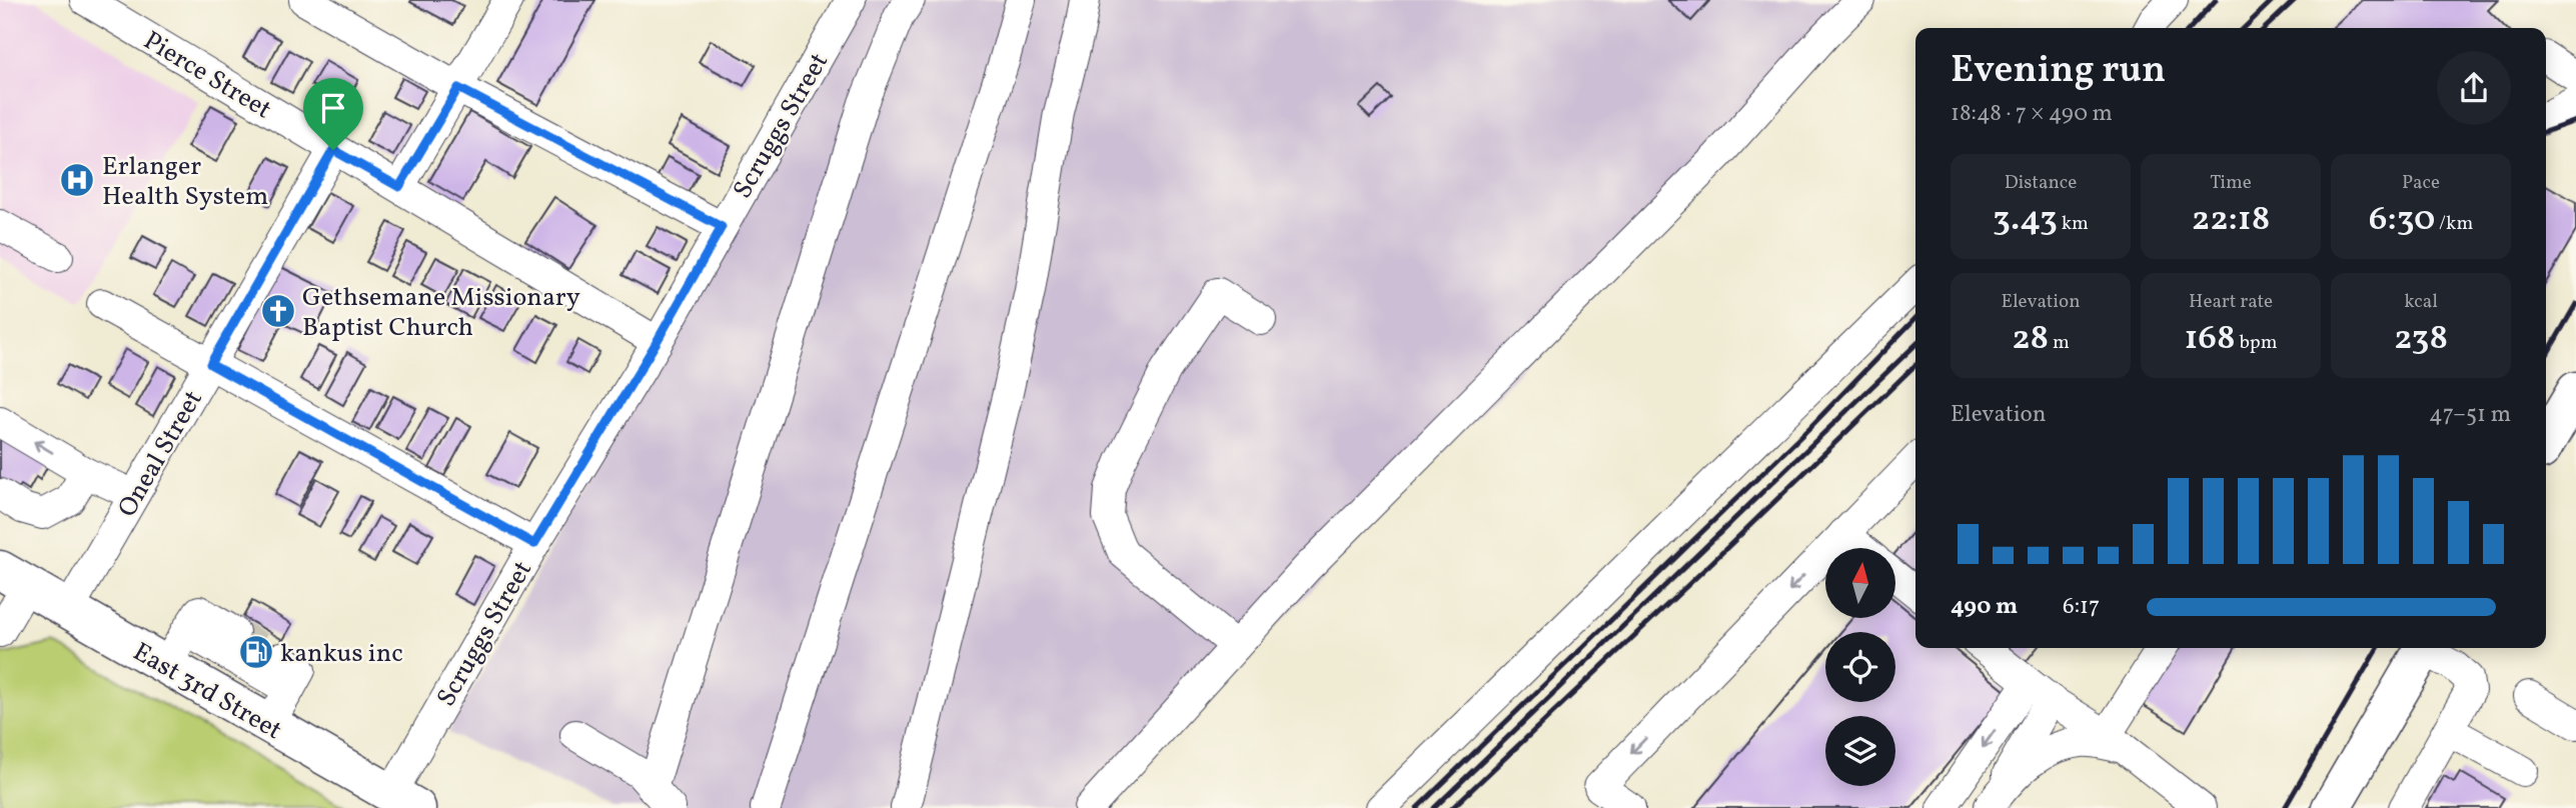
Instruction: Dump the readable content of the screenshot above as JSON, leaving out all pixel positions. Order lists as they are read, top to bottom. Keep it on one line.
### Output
{"streets":{"main road":["East 3rd Street"],"street":["Pierce Street","Scruggs Street","Oneal Street"]},"crossings":[["Pierce Street","Scruggs Street"],["Pierce Street","Oneal Street"],["Scruggs Street","East 3rd Street"],["Oneal Street","East 3rd Street"]],"places":{"hospital":["Erlanger Health System"],"church":["Gethsemane Missionary Baptist Church"],"fuel station":["kankus inc"]},"north":"top","page":{"heading":["Evening run","18:48 · 7 × 490 m"],"stats":[["Distance","3.43 km"],["Time","22:18"],["Pace","6:30 /km"],["Elevation","28 m"],["Heart rate","168 bpm"],["kcal","238"]],"chart":["Elevation","47–51 m"],"list":[{"name":"490 m","note":"6:17"}]}}
